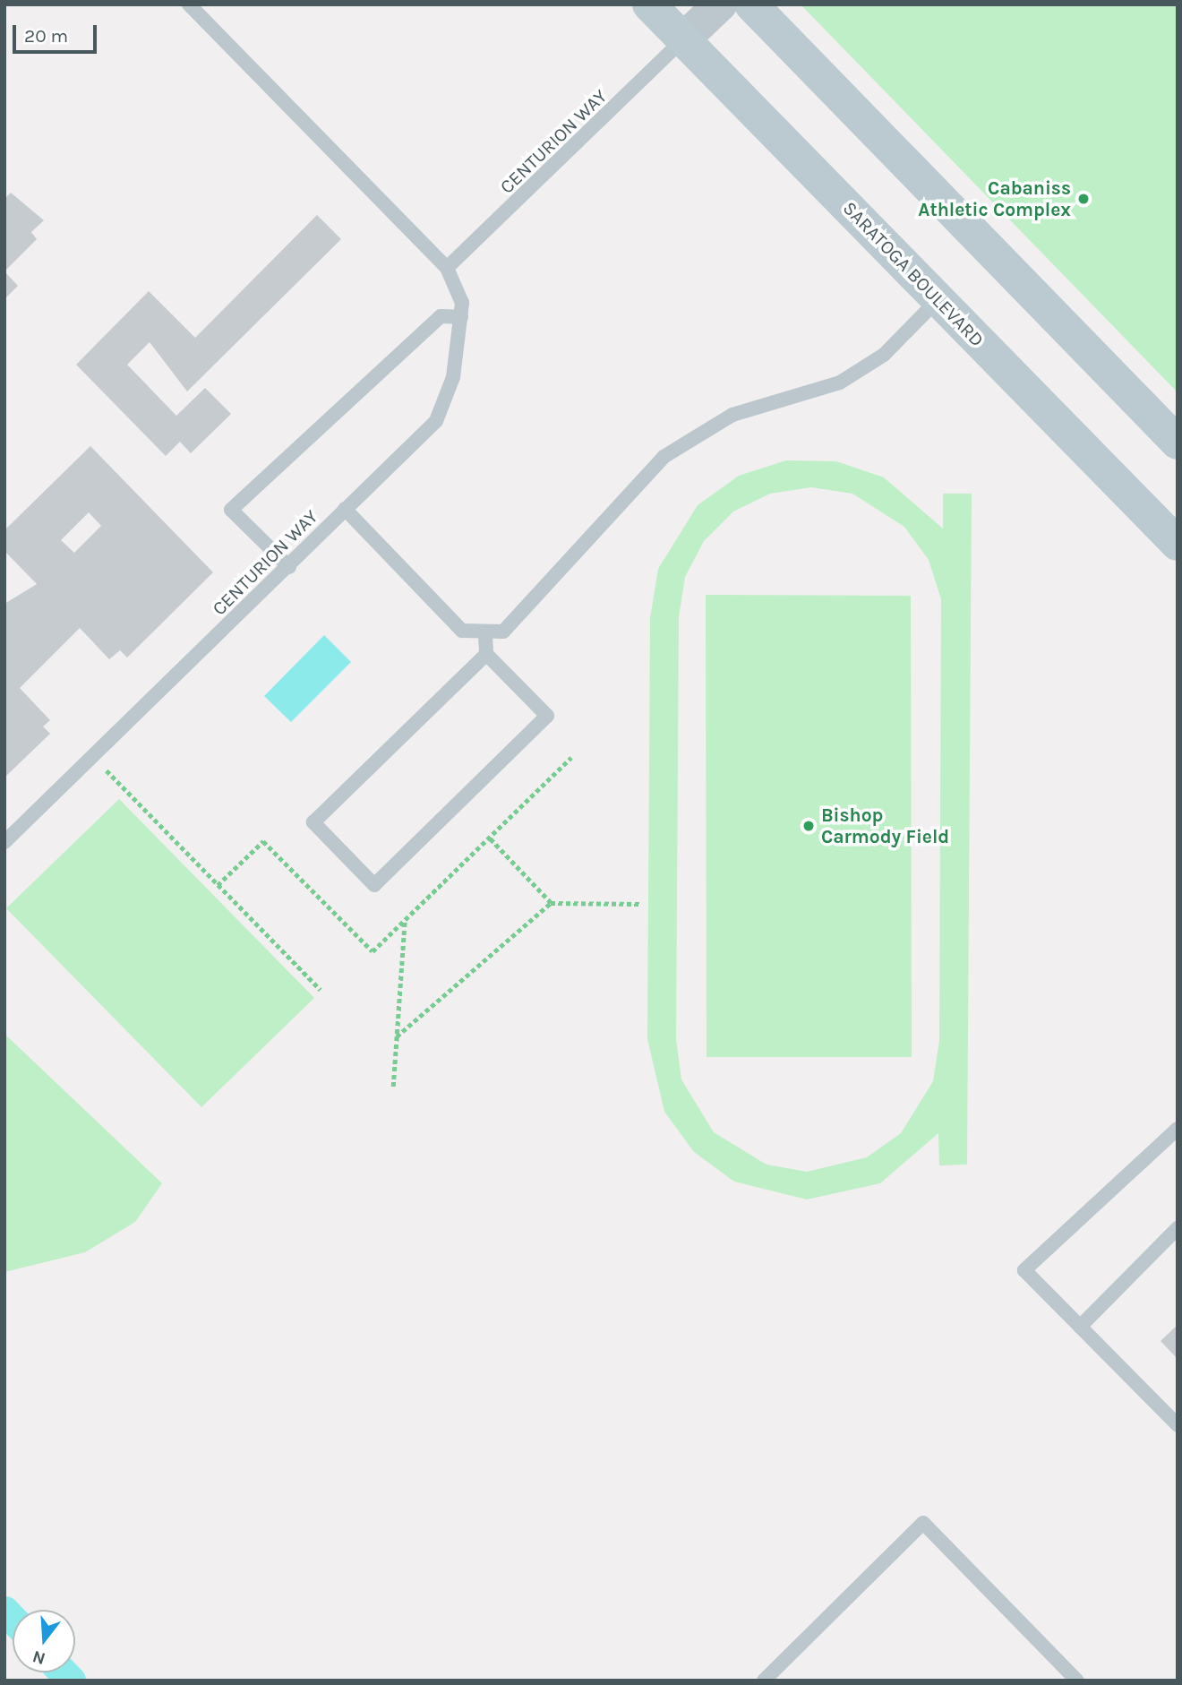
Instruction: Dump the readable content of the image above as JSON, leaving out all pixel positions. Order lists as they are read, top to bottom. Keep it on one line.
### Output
{"streets":{"main road":["SARATOGA BOULEVARD"],"lane":["CENTURION WAY"]},"crossings":[["CENTURION WAY","SARATOGA BOULEVARD"]],"places":["Cabaniss Athletic Complex","Bishop Carmody Field"],"scale_bar":"20 m","north":"bottom"}
